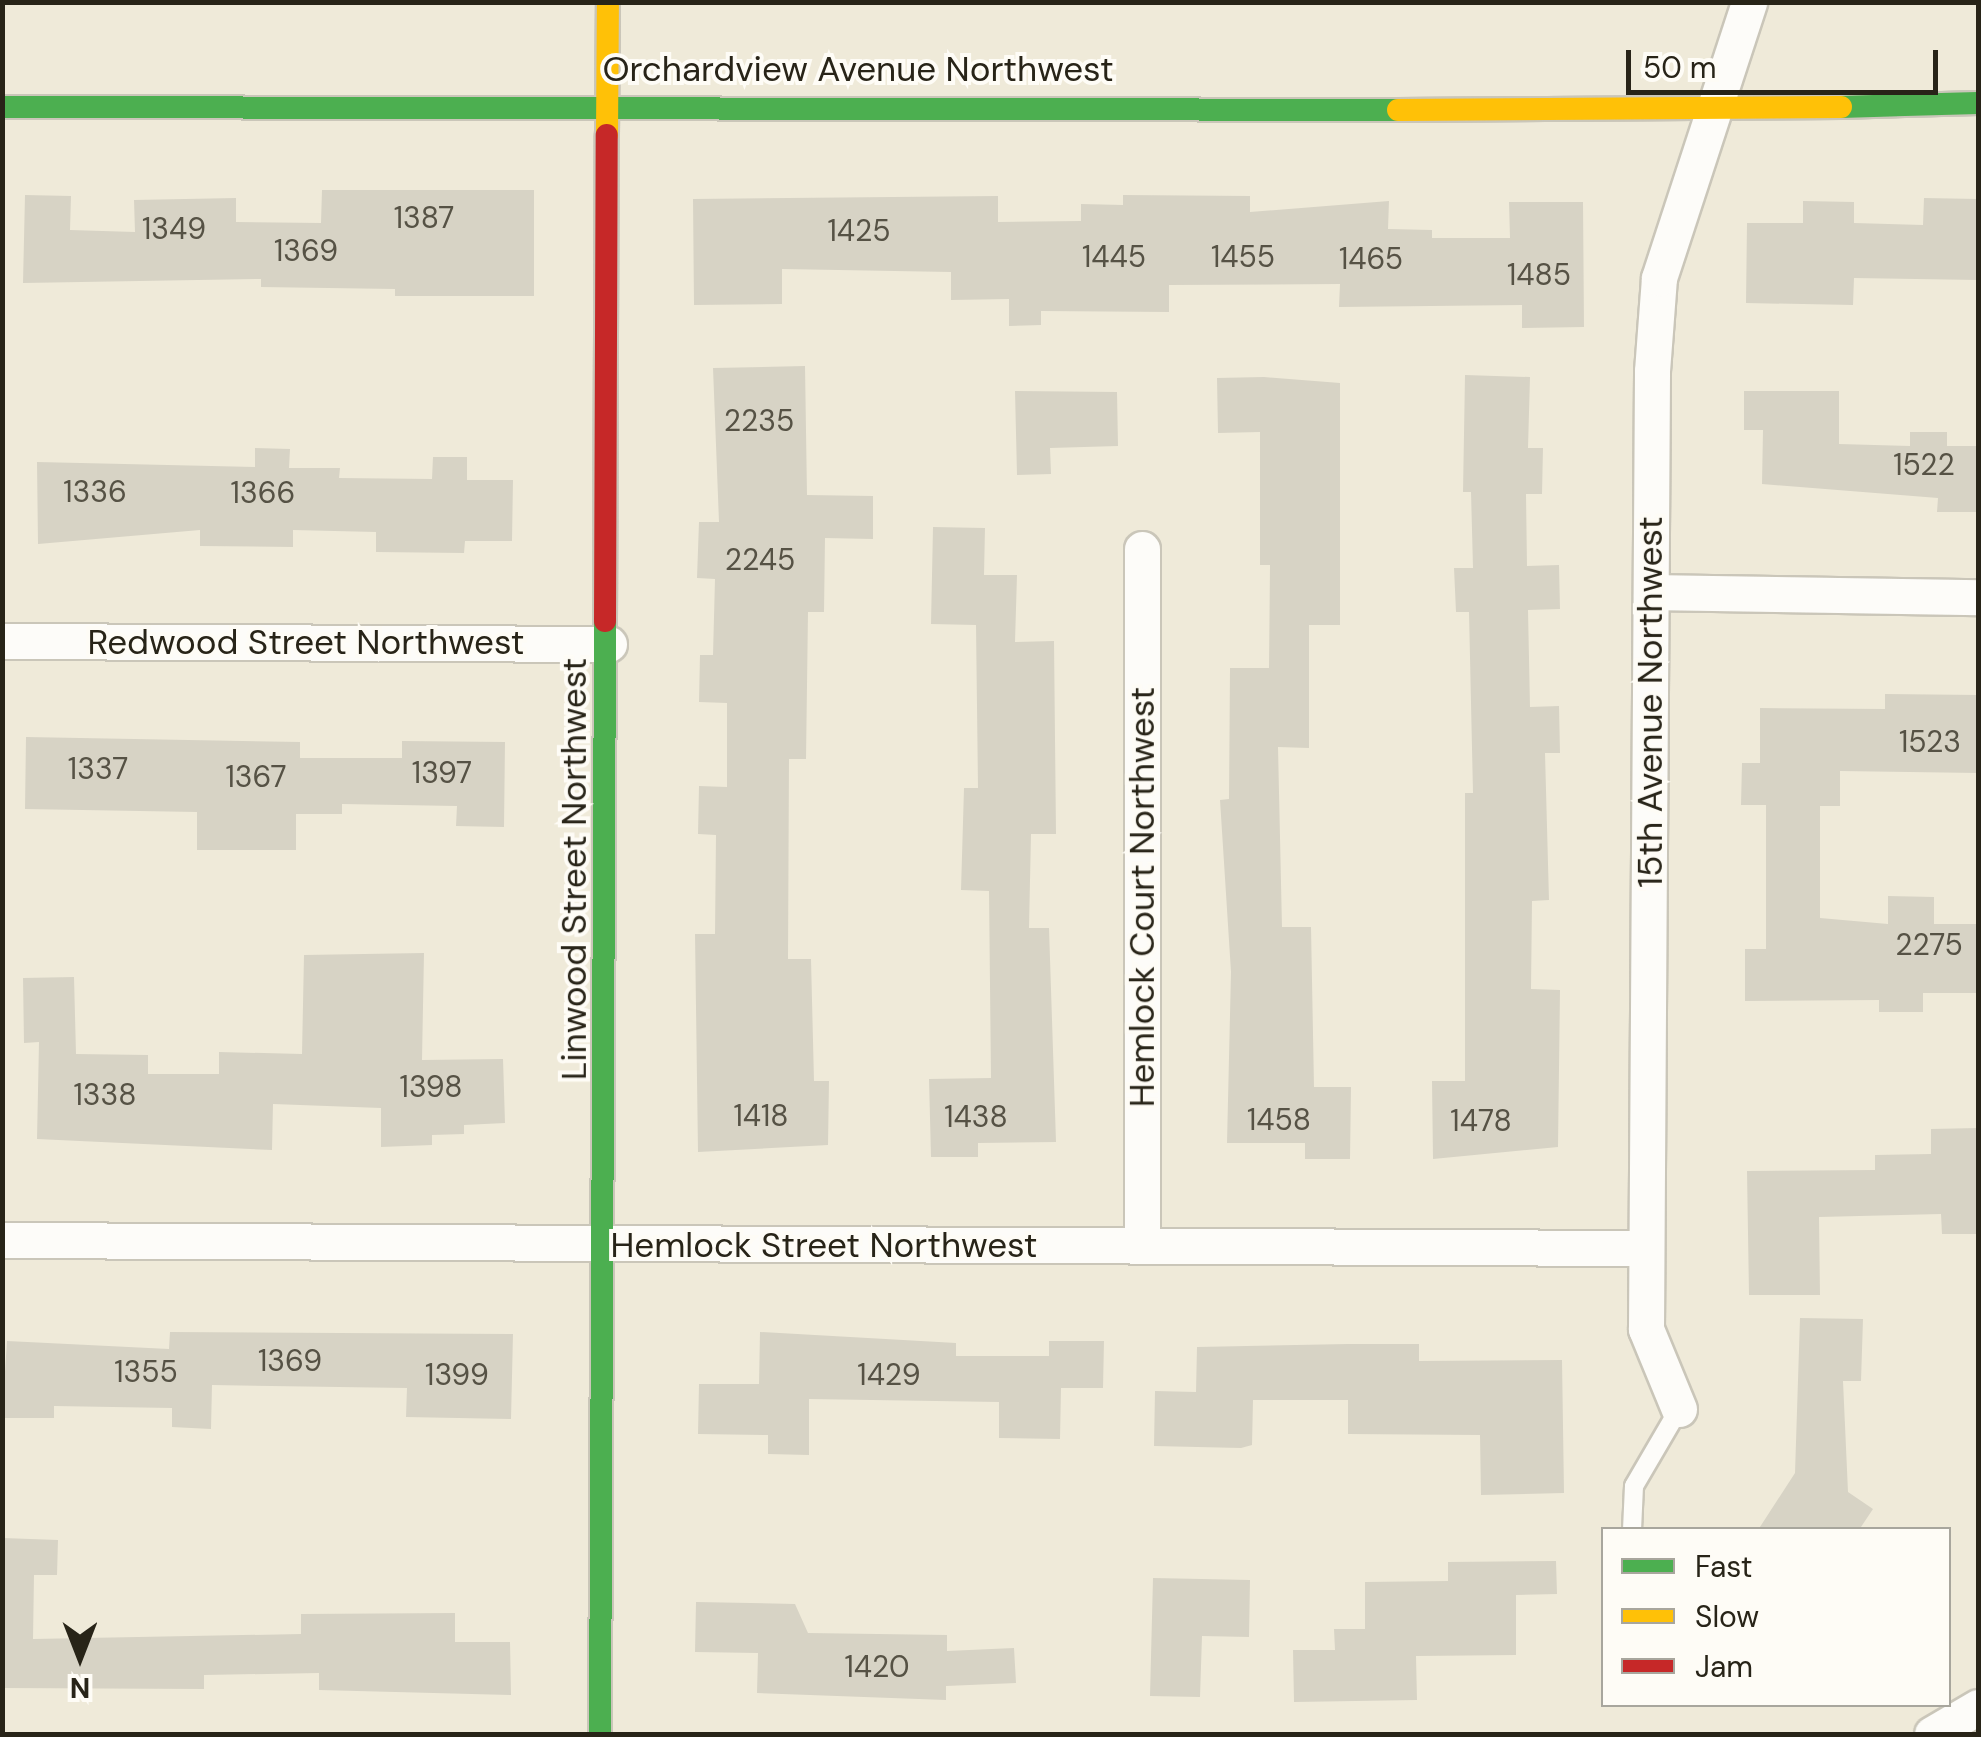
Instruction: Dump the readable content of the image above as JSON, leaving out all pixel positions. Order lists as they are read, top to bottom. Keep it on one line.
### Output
{"streets":{"street":["Orchardview Avenue Northwest","Redwood Street Northwest","15th Avenue Northwest","Linwood Street Northwest","Hemlock Court Northwest","Hemlock Street Northwest"]},"crossings":[["Orchardview Avenue Northwest","15th Avenue Northwest"],["Orchardview Avenue Northwest","Linwood Street Northwest"],["Redwood Street Northwest","Linwood Street Northwest"],["15th Avenue Northwest","Hemlock Street Northwest"],["Linwood Street Northwest","Hemlock Street Northwest"],["Hemlock Court Northwest","Hemlock Street Northwest"]],"house_numbers":["1387","1349","1425","1369","1445","1455","1465","1485","2235","1522","1336","1366","2245","1523","1337","1397","1367","2275","1398","1338","1418","1438","1458","1478","1369","1355","1399","1429","1420"],"legend":["Fast","Slow","Jam"],"scale_bar":"50 m","north":"bottom"}
